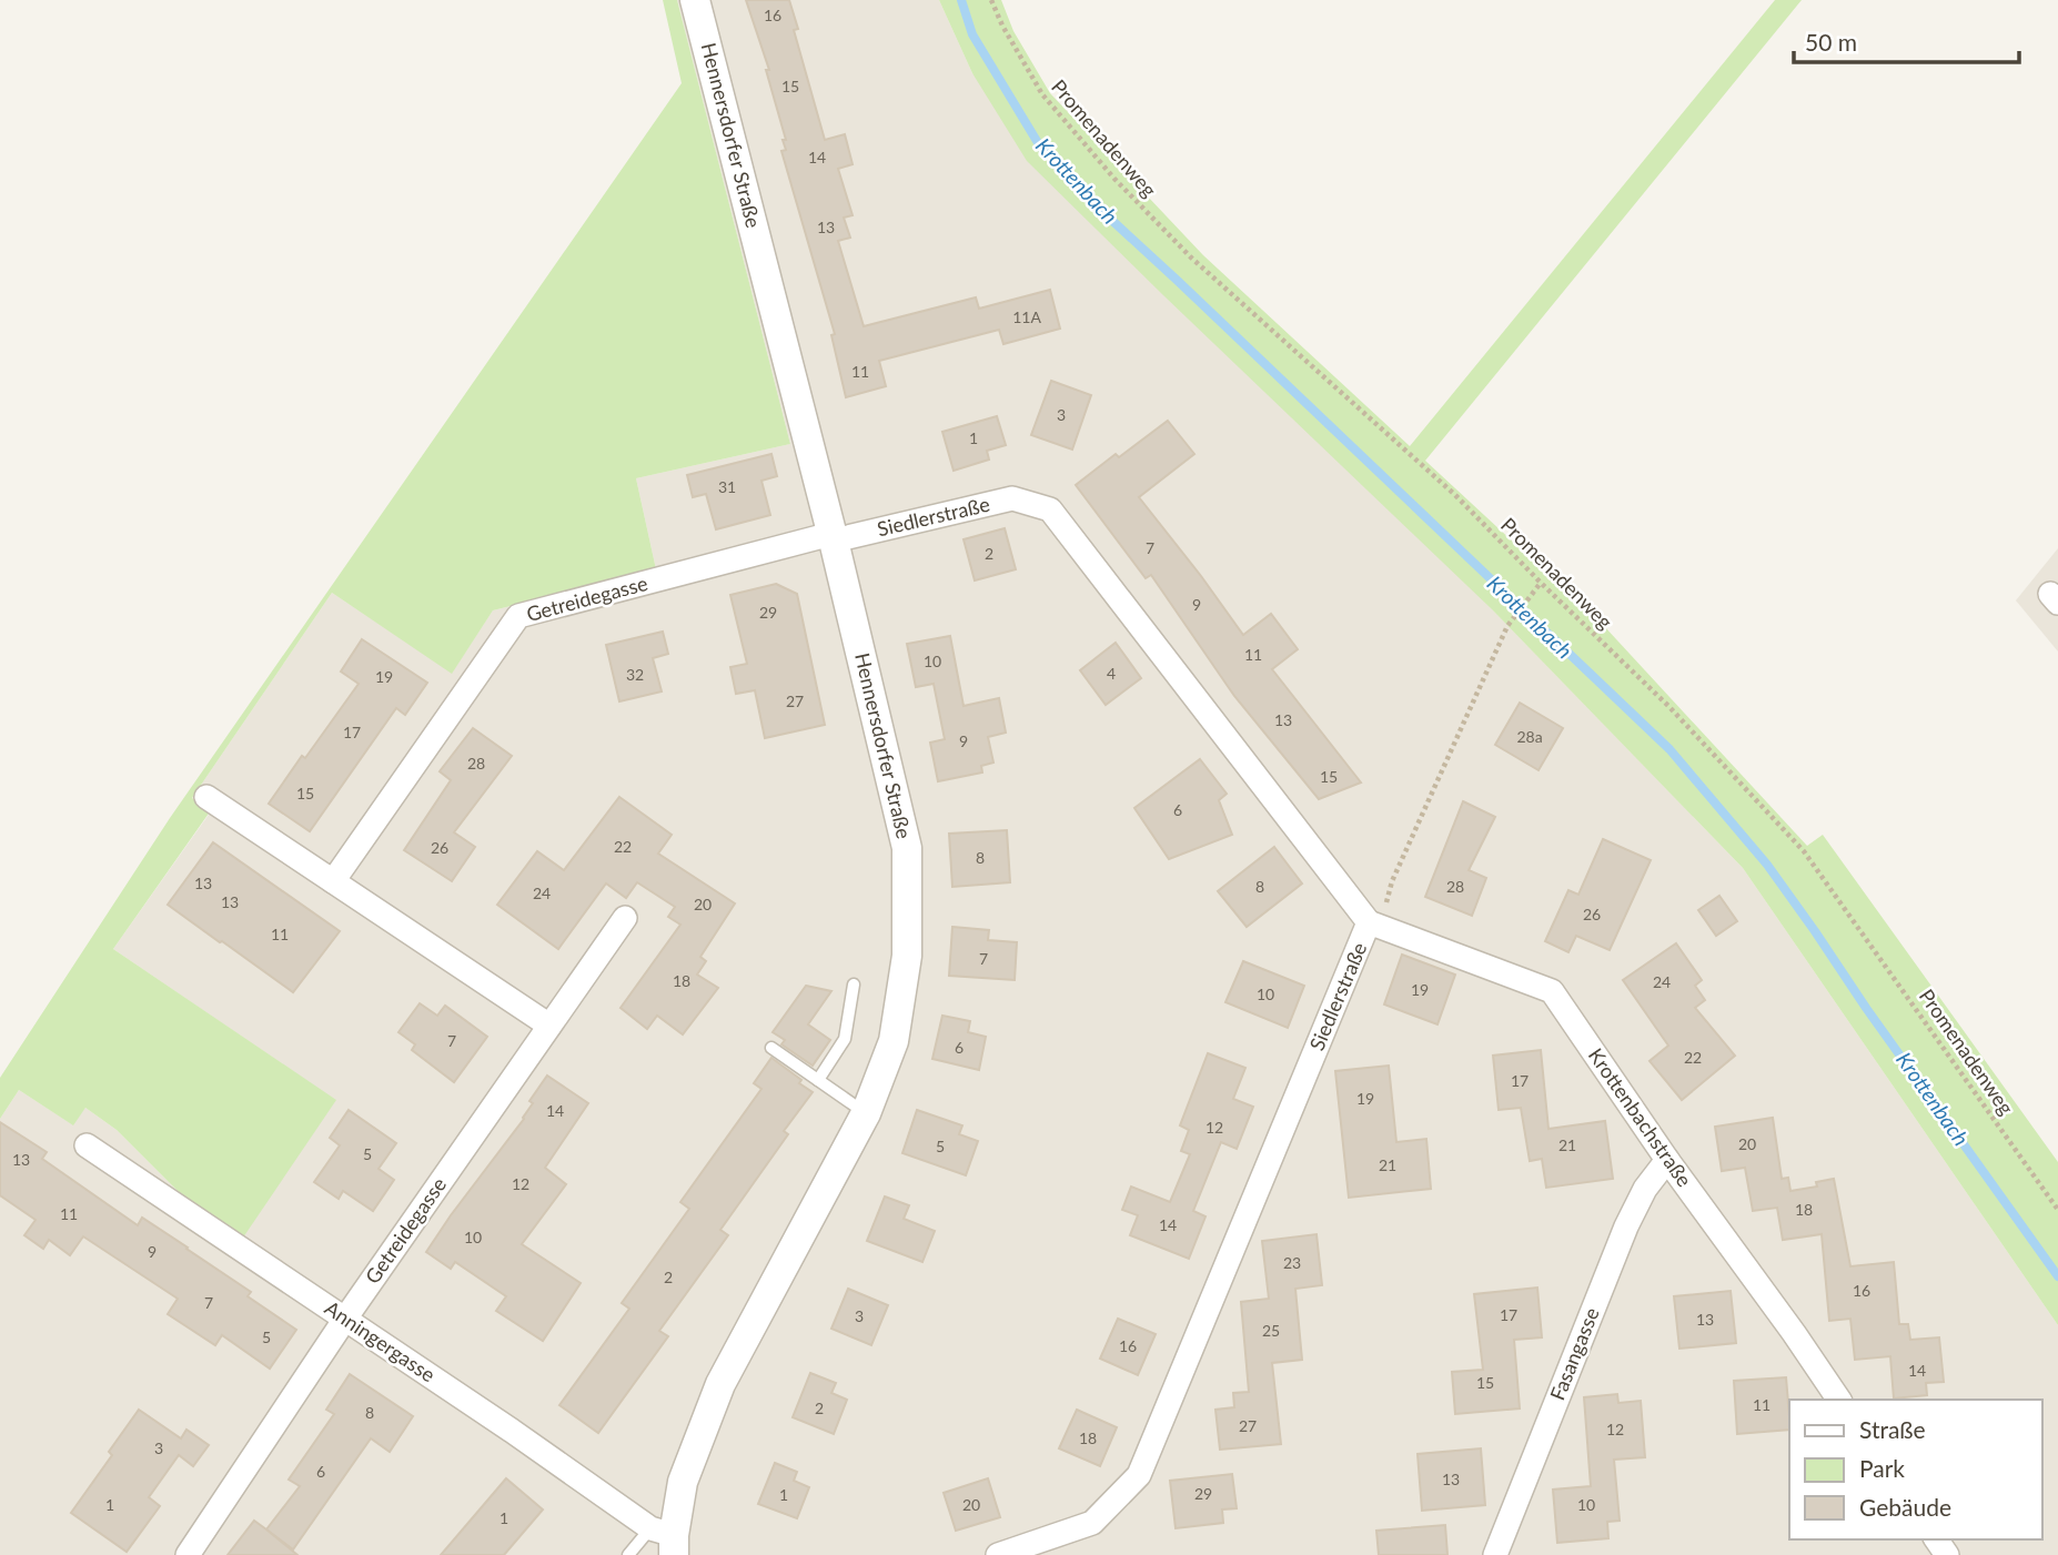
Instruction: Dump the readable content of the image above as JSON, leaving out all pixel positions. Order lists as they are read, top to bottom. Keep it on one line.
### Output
{"streets":{"street":["Hennersdorfer Straße","Siedlerstraße","Getreidegasse","Krottenbachstraße","Anningergasse","Fasangasse"],"path":["Promenadenweg"]},"crossings":[["Hennersdorfer Straße","Siedlerstraße"],["Hennersdorfer Straße","Getreidegasse"],["Hennersdorfer Straße","Anningergasse"],["Siedlerstraße","Getreidegasse"],["Siedlerstraße","Krottenbachstraße"],["Getreidegasse","Anningergasse"],["Krottenbachstraße","Fasangasse"]],"water":["Krottenbach"],"house_numbers":["16","15","14","13","11A","11","3","1","31","7","2","9","29","11","10","4","32","19","27","13","17","28a","9","28","15","15","6","22","26","8","13","8","28","24","13","20","26","11","7","18","24","19","10","7","6","22","17","19","14","12","20","21","5","5","13","21","12","18","11","14","10","9","23","2","16","7","17","3","13","25","5","16","14","15","11","2","8","27","12","18","3","6","13","29","1","1","20","10","1"],"legend":["Straße","Park","Gebäude"],"scale_bar":"50 m"}
